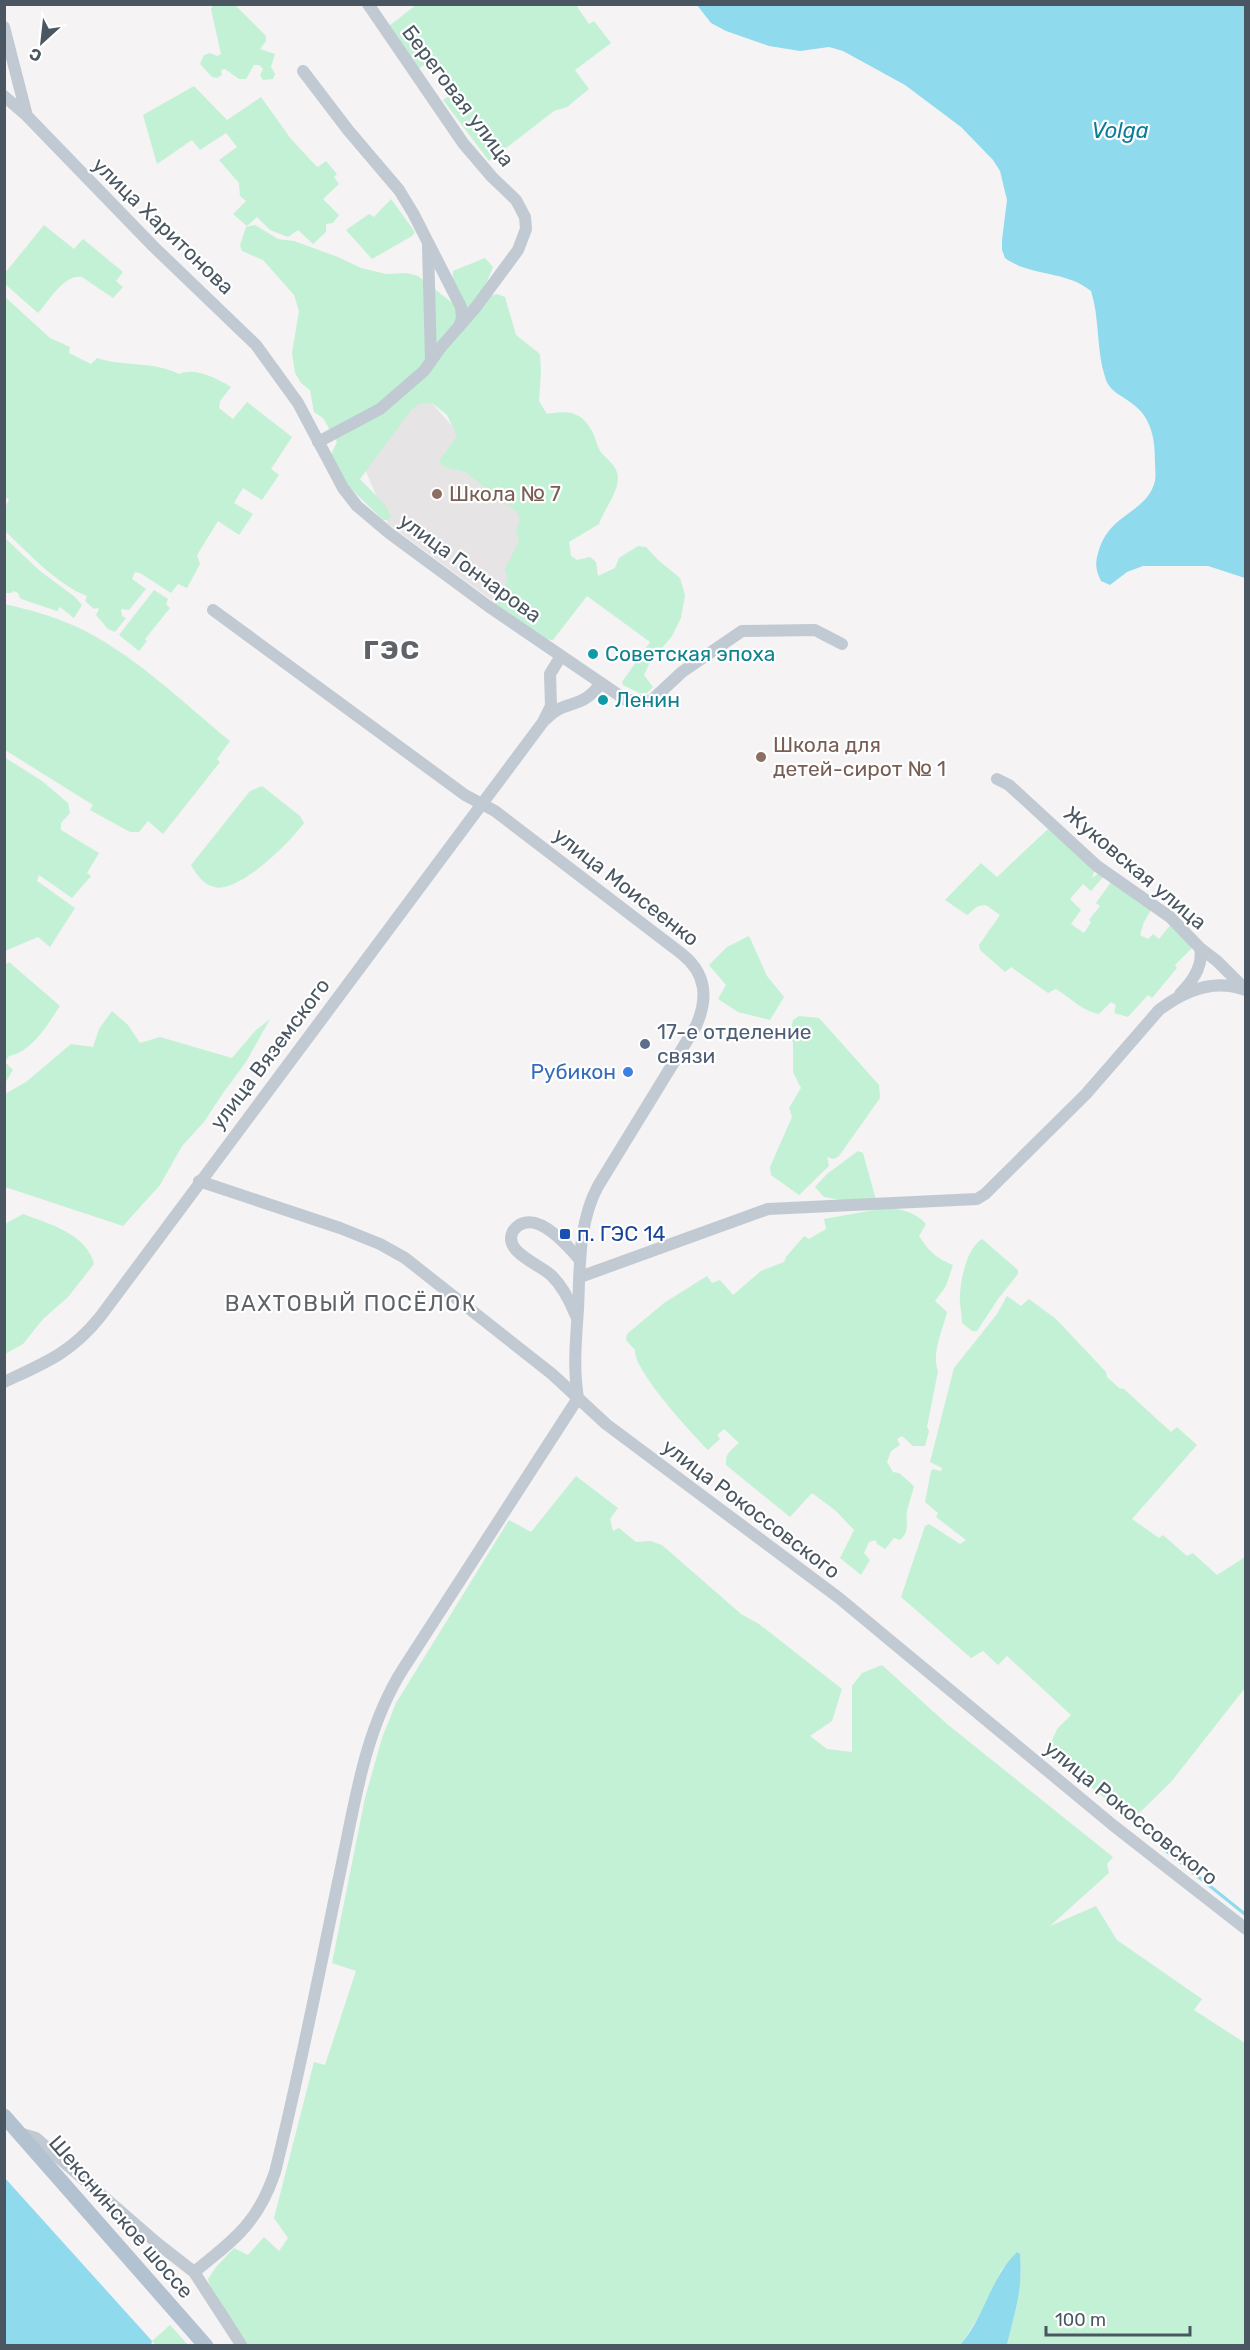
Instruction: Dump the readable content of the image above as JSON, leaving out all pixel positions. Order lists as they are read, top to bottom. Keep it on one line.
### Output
{"streets":{"main road":["Шекснинское шоссе"],"street":["Береговая улица","улица Харитонова","улица Гончарова","Жуковская улица","улица Моисеенко","улица Вяземского","улица Рокоссовского"]},"crossings":[["улица Харитонова","улица Гончарова"],["улица Моисеенко","улица Вяземского"],["улица Моисеенко","улица Рокоссовского"],["улица Вяземского","улица Рокоссовского"]],"districts":["ГЭС","ВАХТОВЫЙ ПОСЁЛОК"],"water":["Volga"],"places":{"other":["Школа № 7","Советская эпоха","Ленин","Школа для детей-сирот № 1","17-е отделение связи","Рубикон"],"transit":["п. ГЭС 14"]},"scale_bar":"100 m","north":"bottom left"}
